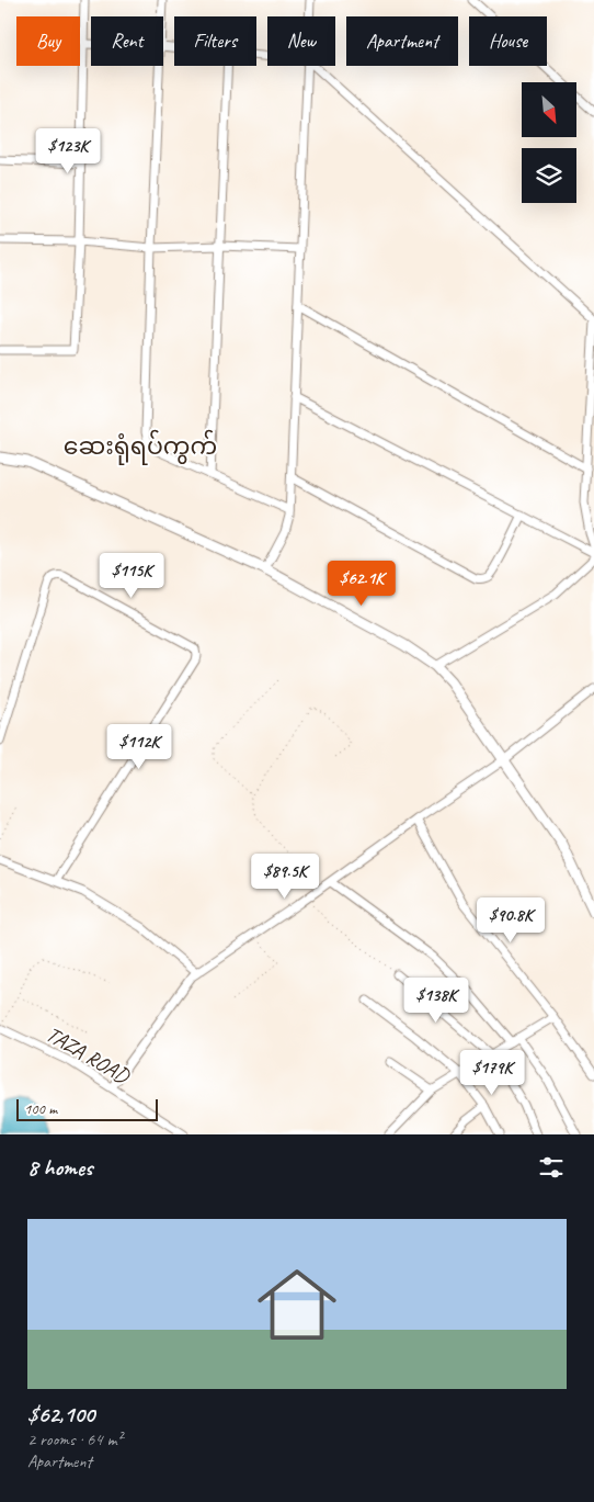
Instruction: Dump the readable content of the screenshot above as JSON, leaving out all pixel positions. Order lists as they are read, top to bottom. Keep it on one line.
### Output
{"streets":{"street":["TAZA ROAD"]},"districts":["ဆေးရုံရပ်ကွက်"],"scale_bar":"100 m","north":"bottom right","page":{"chip":["Buy","Rent","Filters","New","Apartment","House"],"price":["$123K","$115K","$62.1K","$112K","$89.5K","$90.8K","$138K","$179K"],"scale":"100 m","heading":"8 homes","list":[{"name":"$62,100","note":"2 rooms · 64 m² · Apartment"}]}}
